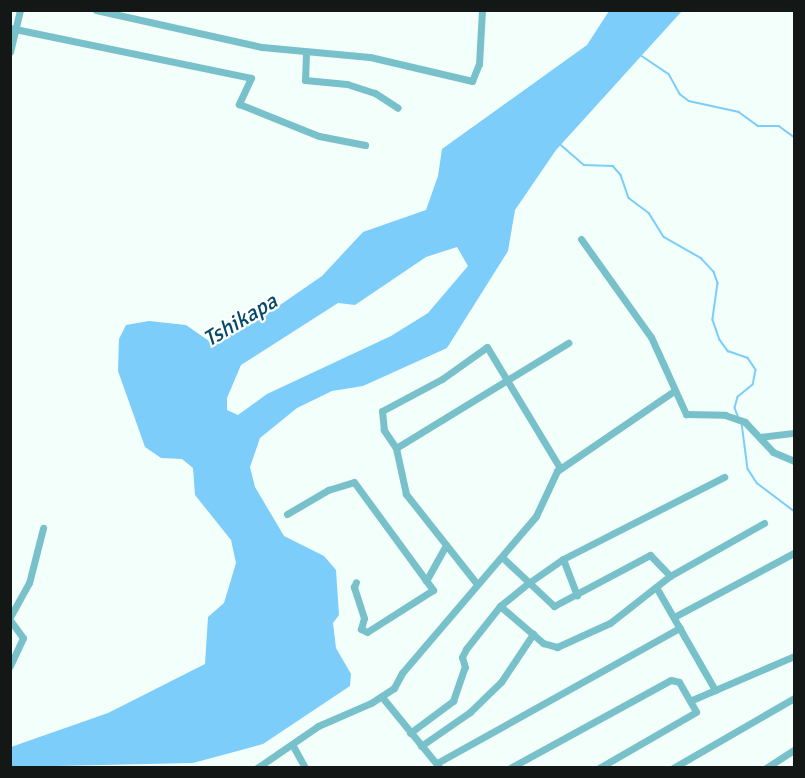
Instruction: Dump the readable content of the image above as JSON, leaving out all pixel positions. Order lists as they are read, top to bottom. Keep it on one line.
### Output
{"water":["Tshikapa"]}
